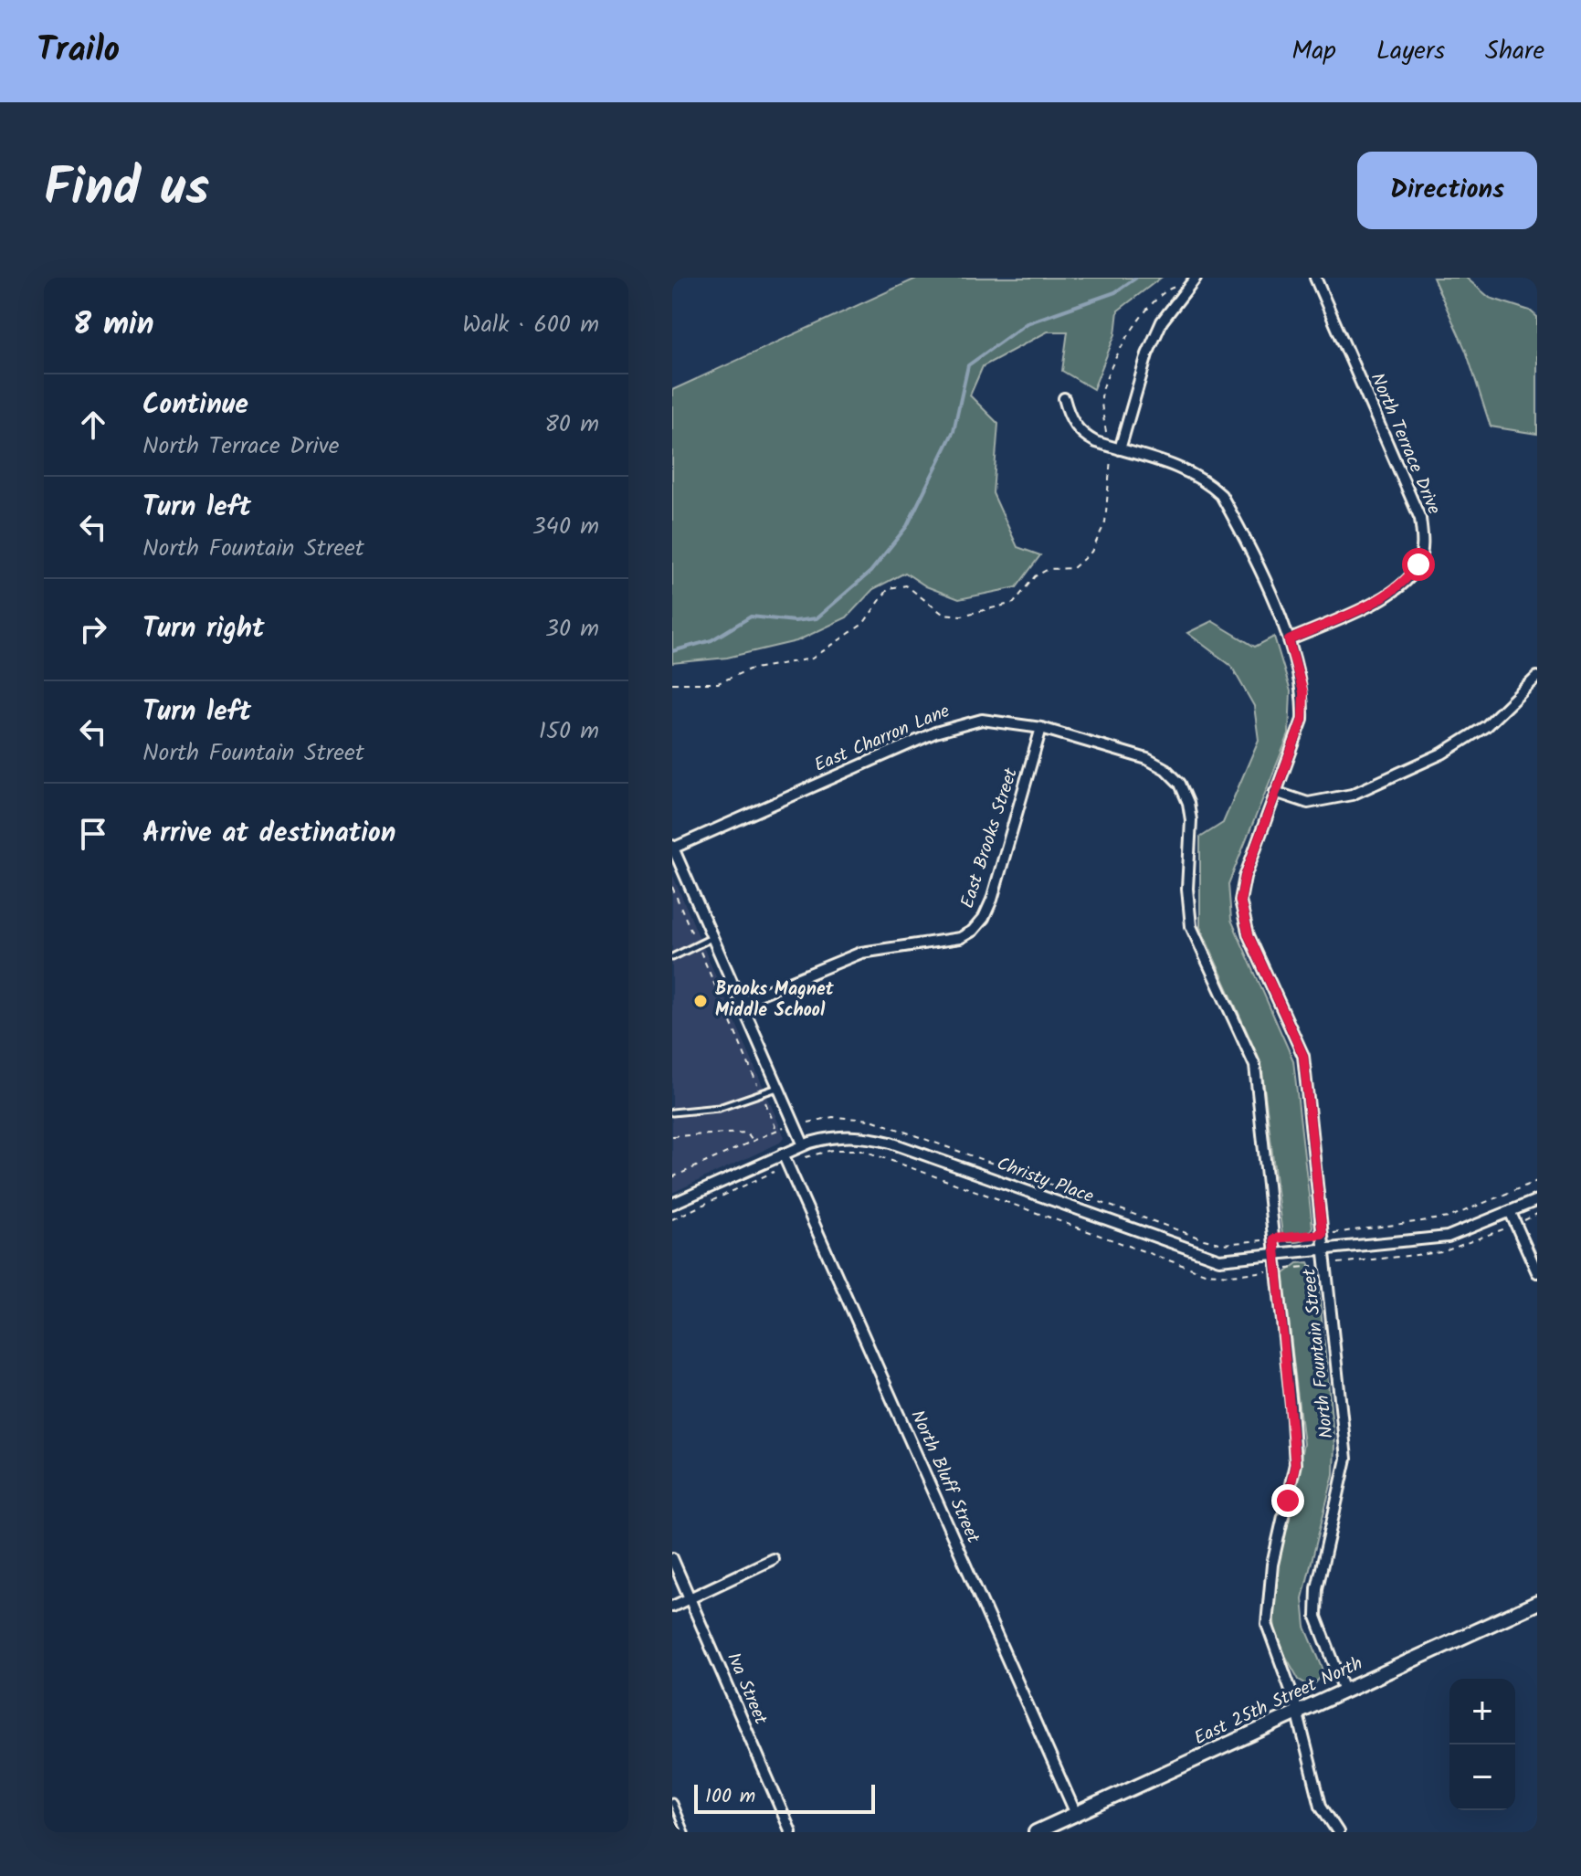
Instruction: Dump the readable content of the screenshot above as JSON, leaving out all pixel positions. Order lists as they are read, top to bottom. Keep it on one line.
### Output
{"streets":{"street":["North Terrace Drive","East Charron Lane","East Brooks Street","Christy Place","North Fountain Street","North Bluff Street","Iva Street","East 25th Street North"]},"crossings":[["North Terrace Drive","North Fountain Street"],["East Charron Lane","East Brooks Street"],["East Charron Lane","North Fountain Street"],["Christy Place","North Fountain Street"],["Christy Place","North Bluff Street"],["North Fountain Street","East 25th Street North"],["North Bluff Street","East 25th Street North"]],"places":["Brooks Magnet Middle School"],"scale_bar":"100 m","page":{"header":"Trailo","nav":["Map","Layers","Share"],"title":"Find us","buttons":"Directions","heading":["8 min","Walk · 600 m"],"list":[["Continue","North Terrace Drive","80 m"],["Turn left","North Fountain Street","340 m"],["Turn right","30 m"],["Turn left","North Fountain Street","150 m"],"Arrive at destination"],"map_buttons":["+","−"],"scale":"100 m"}}
